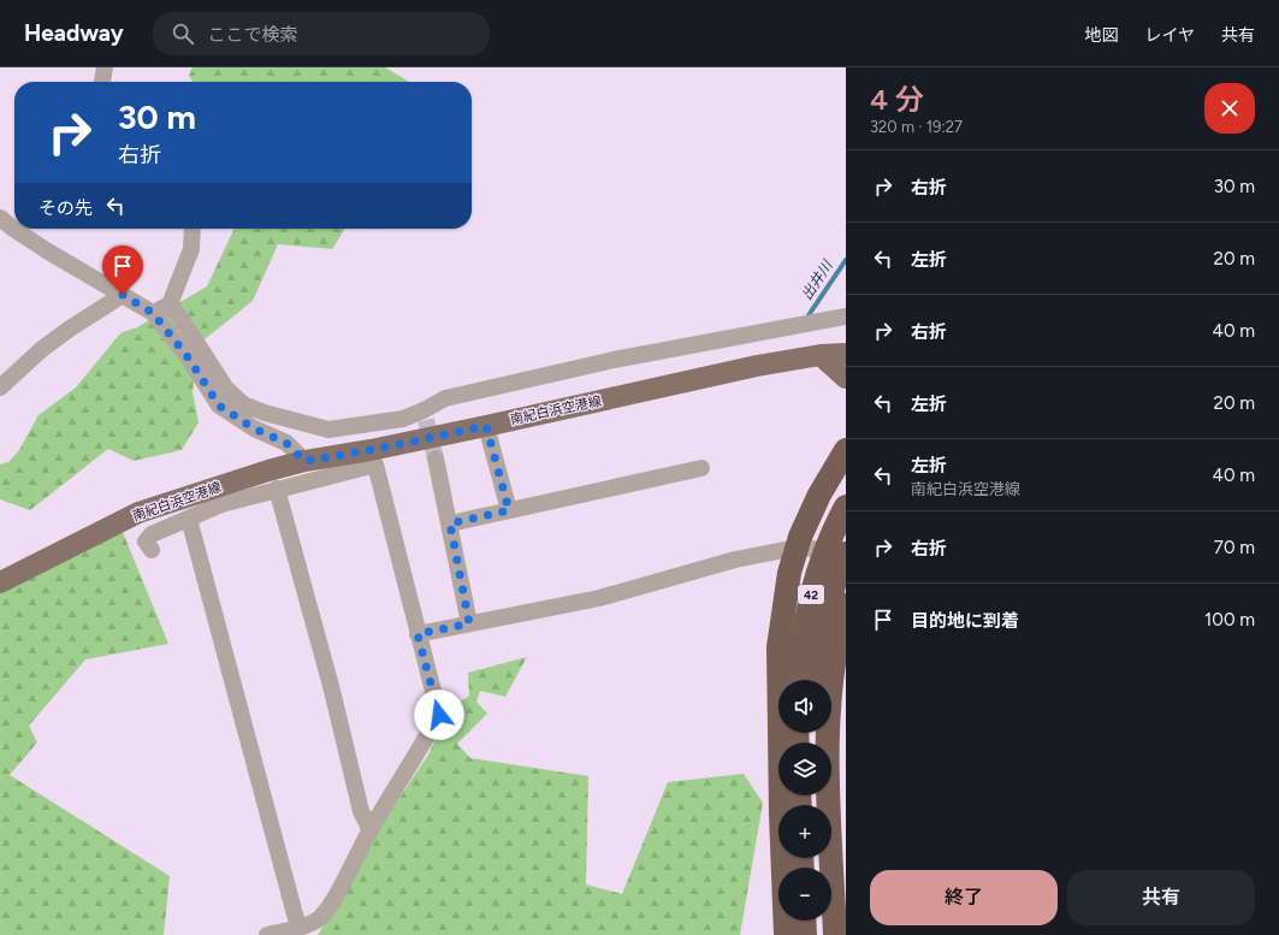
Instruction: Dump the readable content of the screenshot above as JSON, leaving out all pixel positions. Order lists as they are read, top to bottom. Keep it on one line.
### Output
{"streets":{"highway":["42"],"main road":["南紀白浜空港線"]},"water":["出井川"],"page":{"header":"Headway","search":"ここで検索","nav":["地図","レイヤ","共有"],"heading":["4 分","320 m · 19:27"],"turn":["30 m","右折"],"list":[{"name":"右折","value":"30 m"},{"name":"左折","value":"20 m"},{"name":"右折","value":"40 m"},{"name":"左折","value":"20 m"},{"name":"左折","note":"南紀白浜空港線","value":"40 m"},{"name":"右折","value":"70 m"},{"name":"目的地に到着","value":"100 m"}],"then":"その先","map_buttons":["+","−"],"buttons":["終了","共有"]}}
